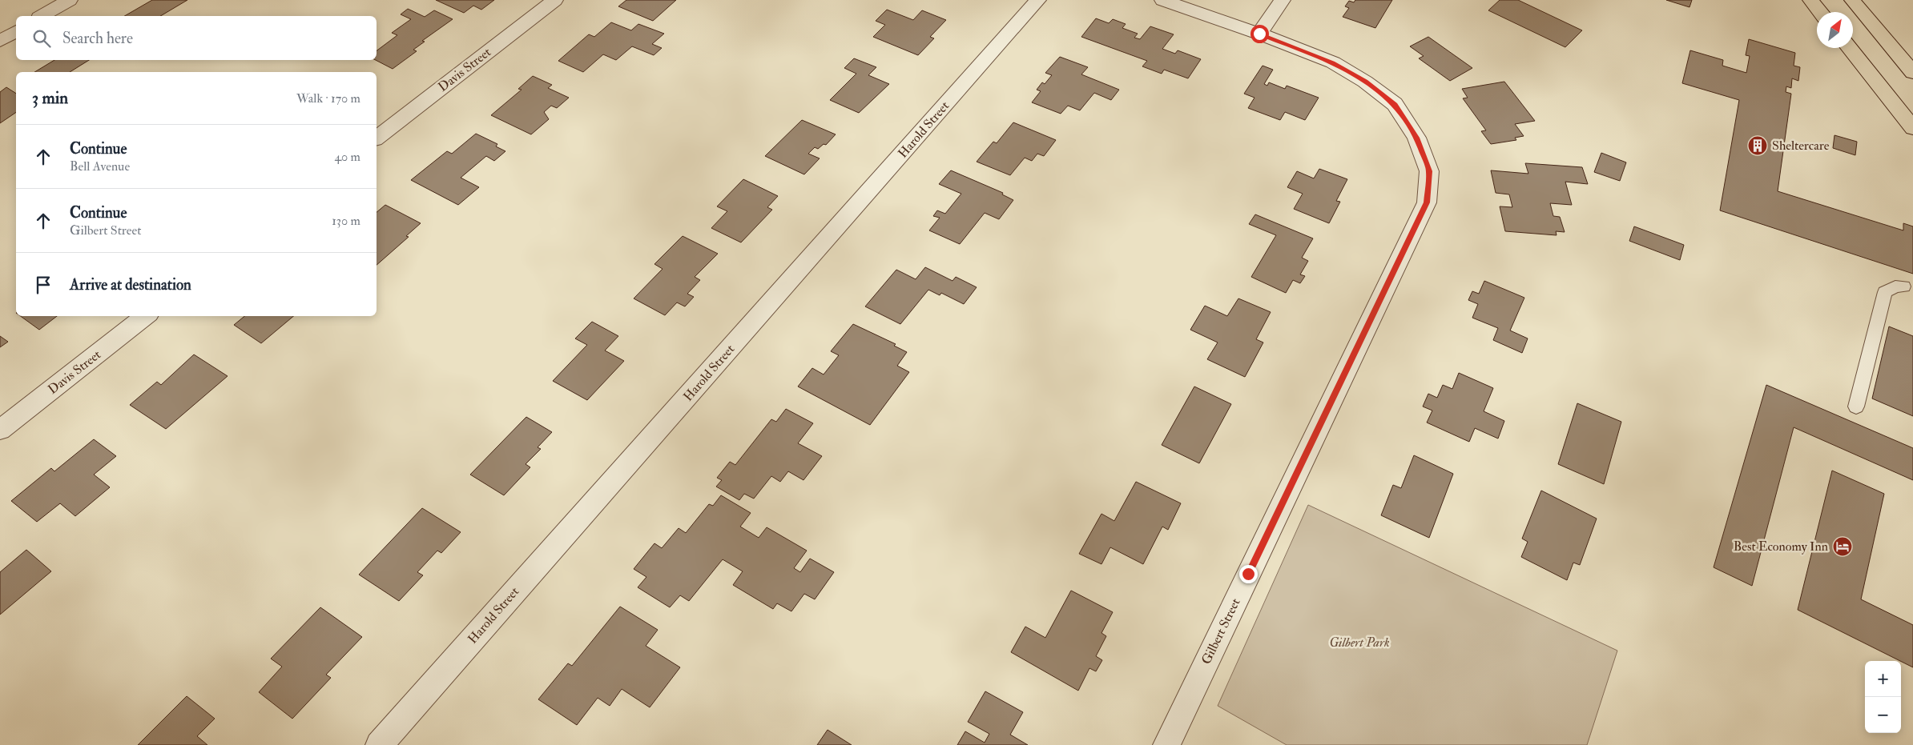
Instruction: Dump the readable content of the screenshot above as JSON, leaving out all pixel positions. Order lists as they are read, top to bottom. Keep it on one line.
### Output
{"streets":{"street":["Davis Street","Harold Street","Gilbert Street"]},"parks":["Gilbert Park"],"places":{"building":["Sheltercare"],"hotel":["Best Economy Inn"]},"north":"top right","page":{"search":"Search here","heading":["3 min","Walk · 170 m"],"list":[["Continue","Bell Avenue","40 m"],["Continue","Gilbert Street","130 m"],"Arrive at destination"],"map_buttons":["+","−"]}}
